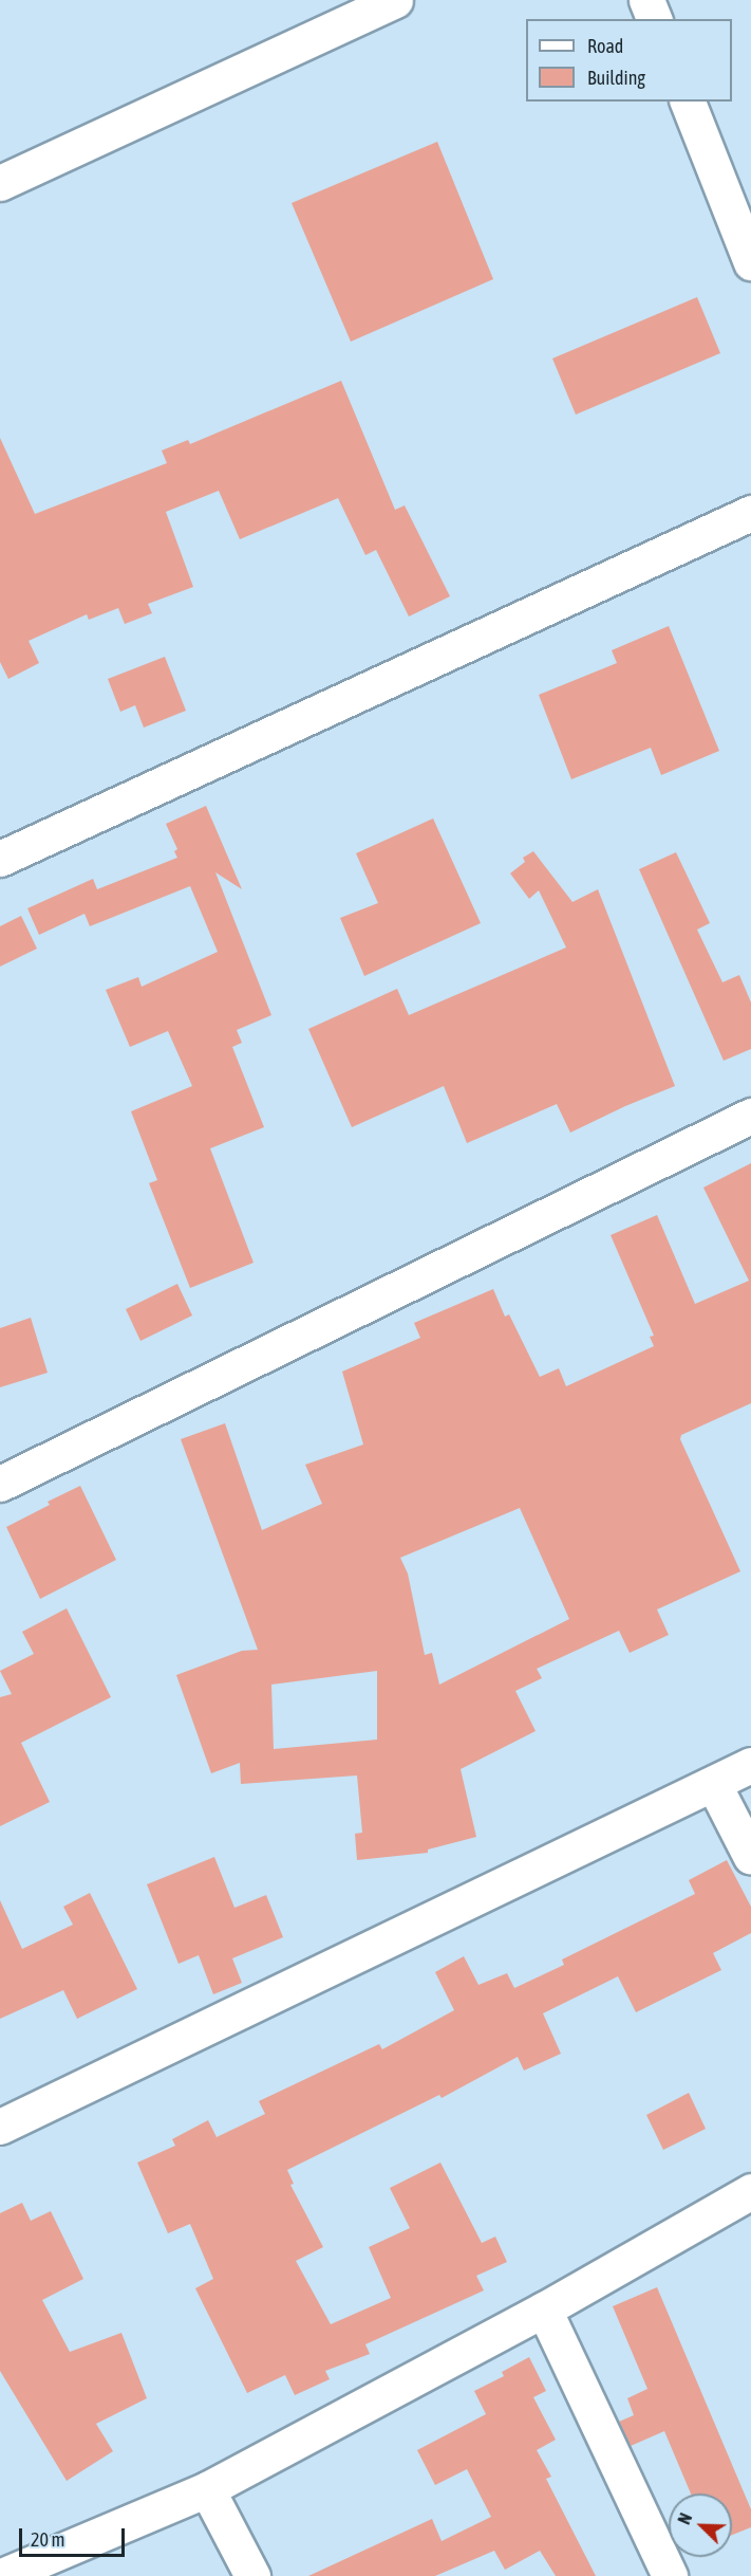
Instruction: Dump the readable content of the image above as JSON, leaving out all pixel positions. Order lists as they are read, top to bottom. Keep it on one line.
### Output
{"legend":["Road","Building"],"scale_bar":"20 m","north":"top left"}
